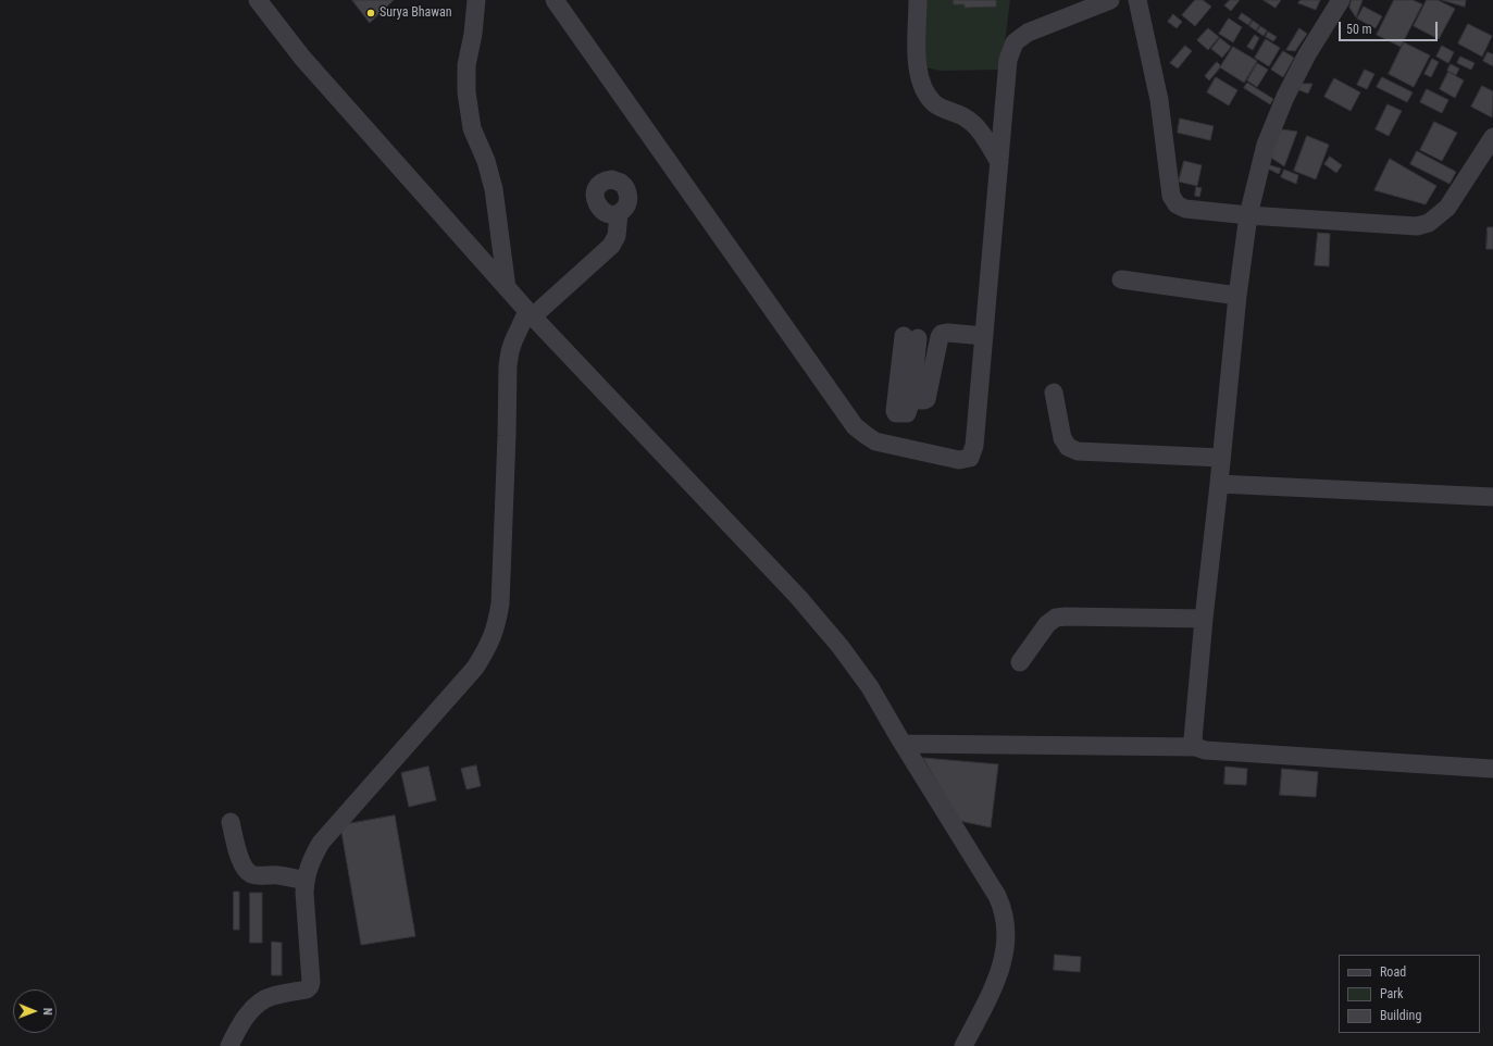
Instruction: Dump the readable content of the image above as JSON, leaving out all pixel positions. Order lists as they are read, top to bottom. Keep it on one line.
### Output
{"places":["Surya Bhawan"],"legend":["Road","Park","Building"],"scale_bar":"50 m","north":"right"}
